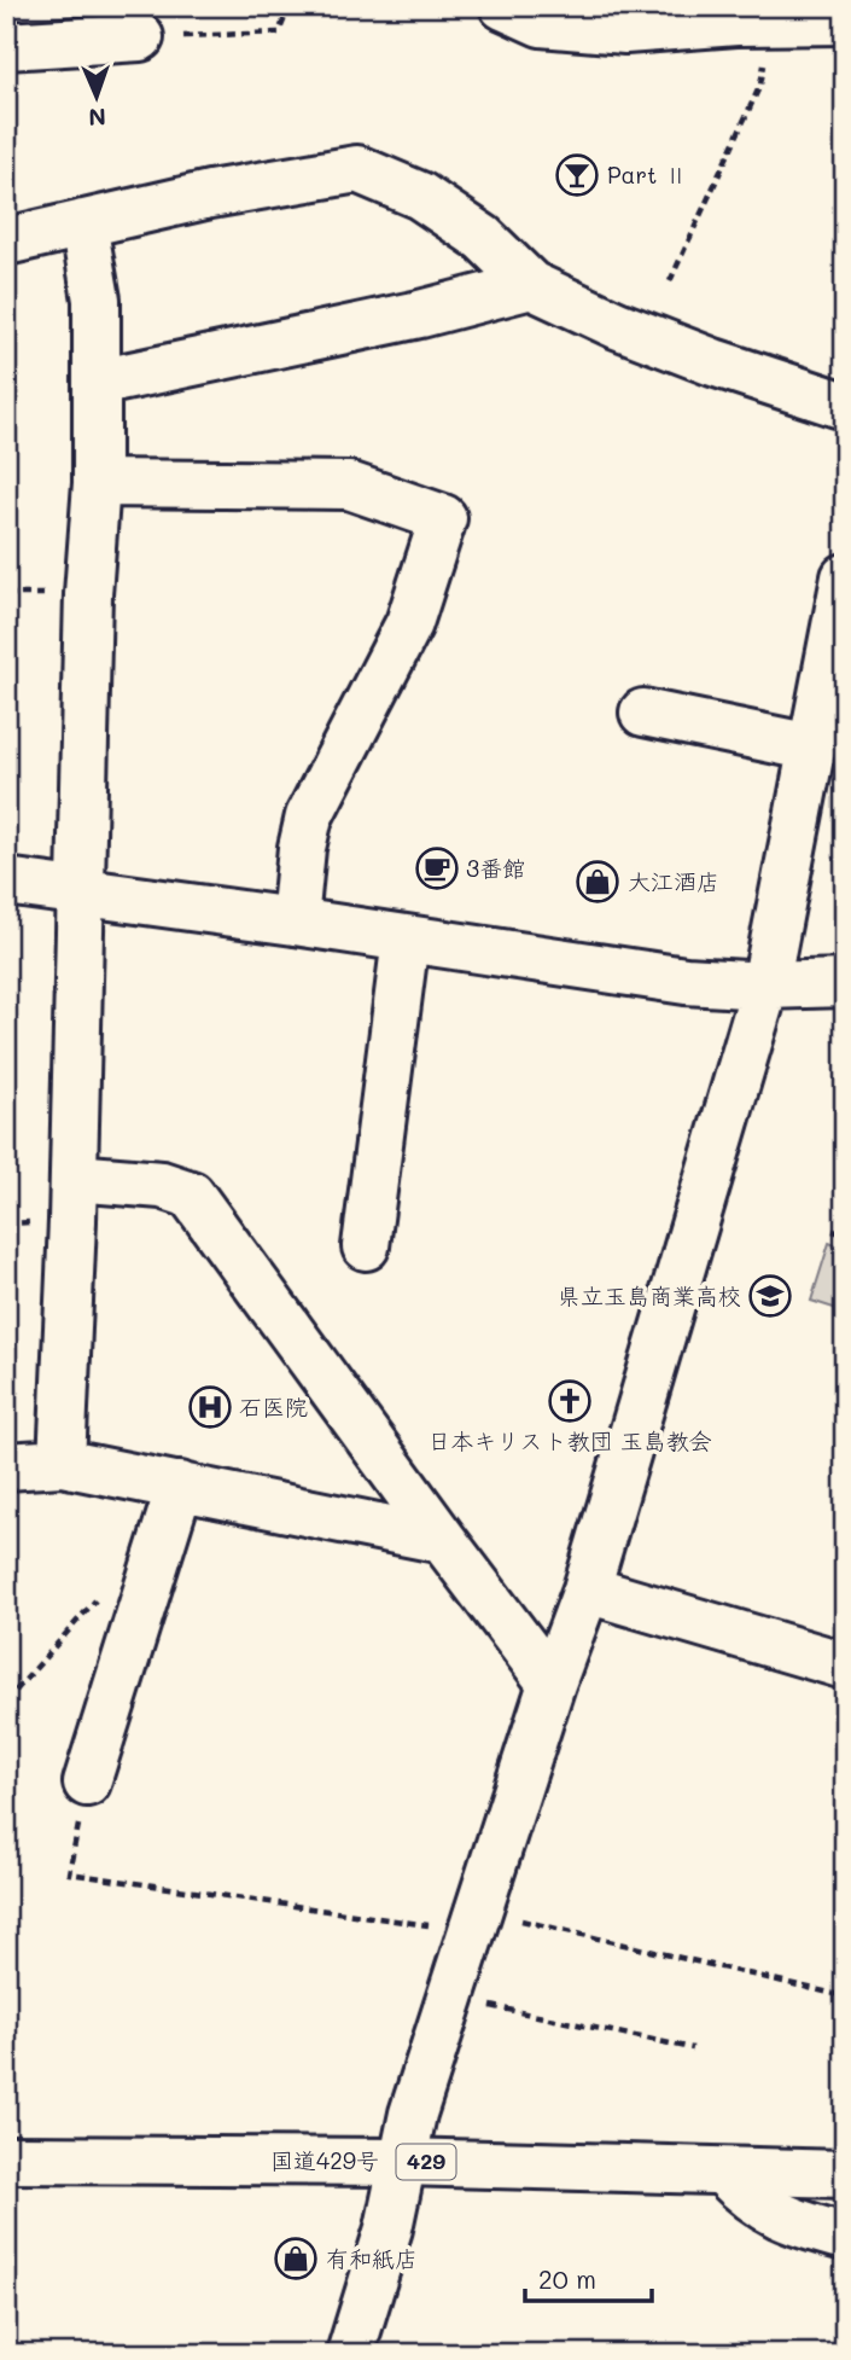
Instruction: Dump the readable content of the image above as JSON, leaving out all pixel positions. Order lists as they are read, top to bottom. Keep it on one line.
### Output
{"streets":{"main road":["国道429号","429"]},"places":{"bar":["Part Ⅱ"],"cafe":["3番館"],"shop":["大江酒店","有和紙店"],"school or university":["県立玉島商業高校"],"church":["日本キリスト教団 玉島教会"],"hospital":["石医院"]},"scale_bar":"20 m","north":"bottom"}
